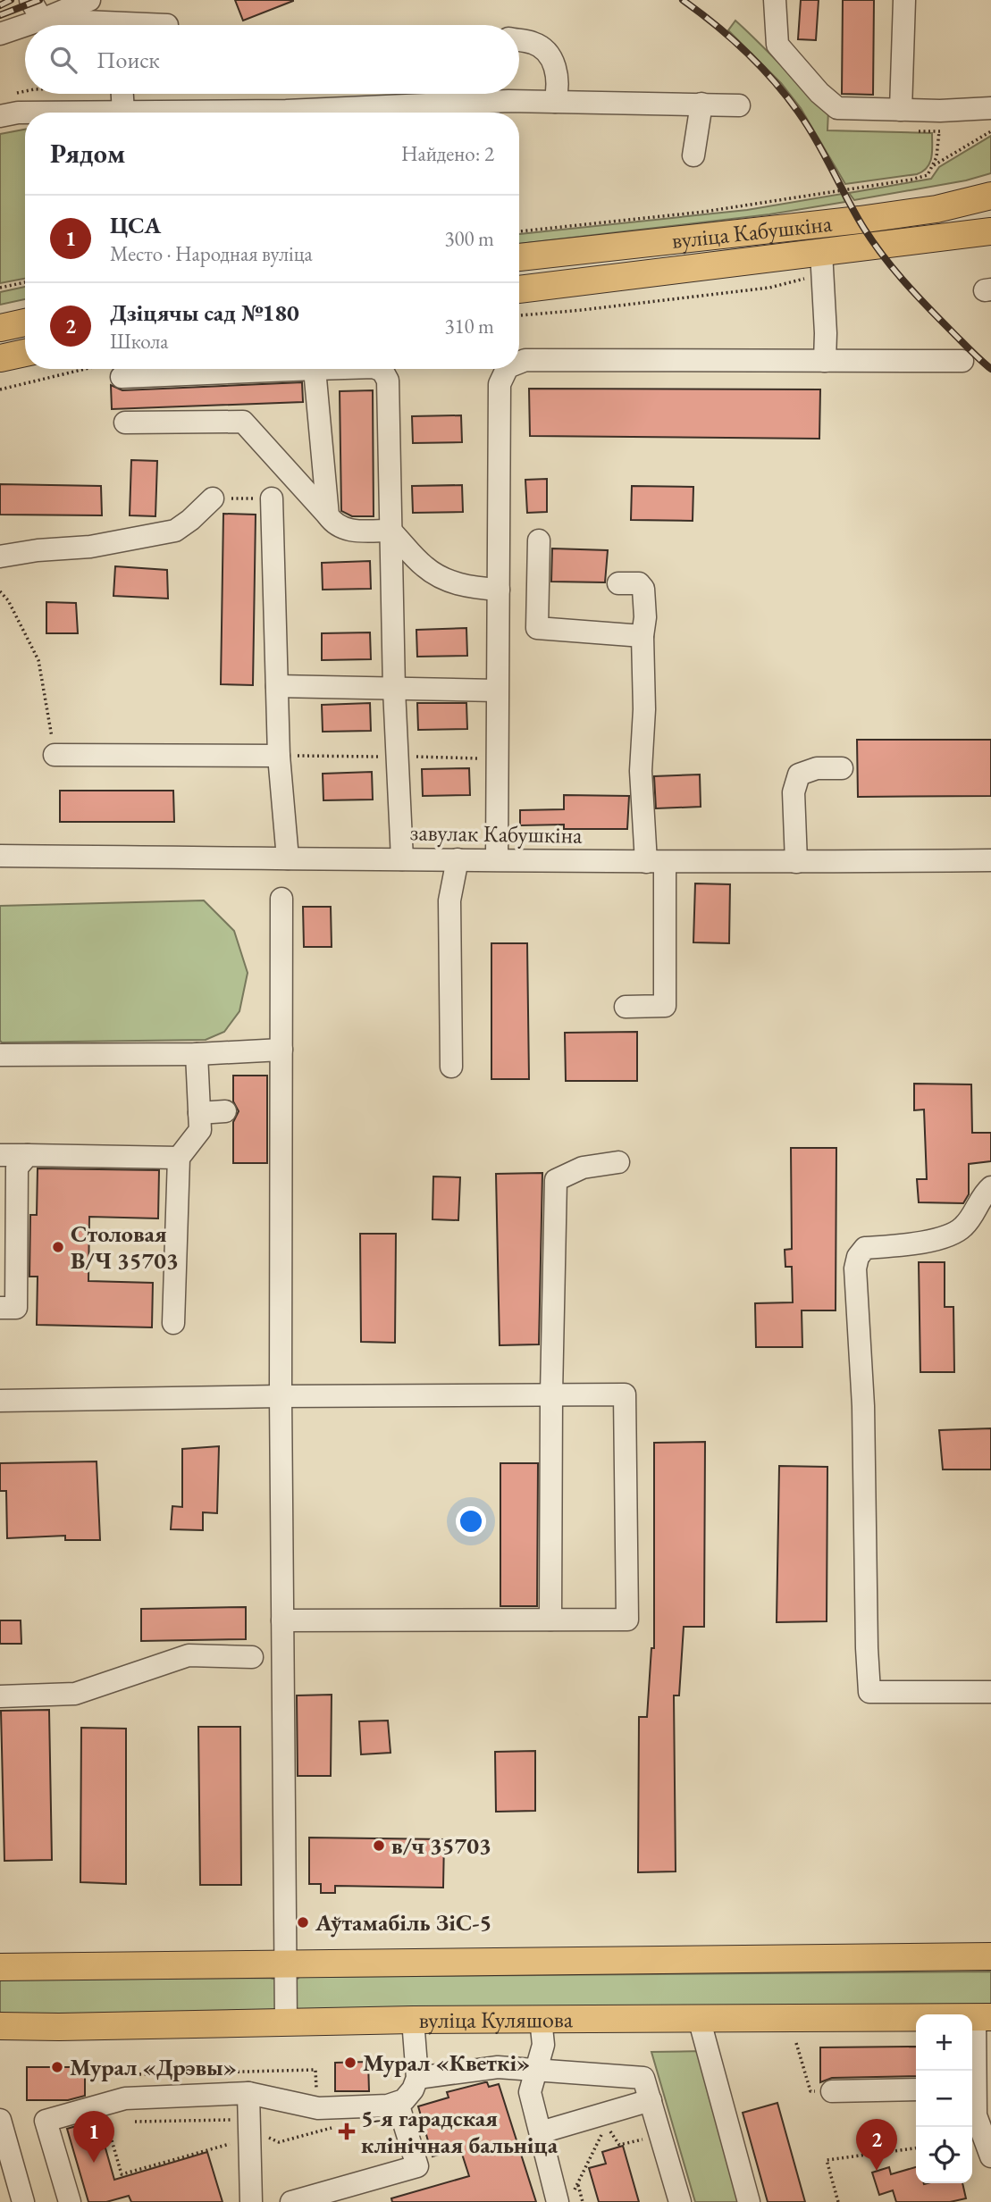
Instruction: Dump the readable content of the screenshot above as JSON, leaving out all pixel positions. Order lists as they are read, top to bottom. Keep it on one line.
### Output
{"streets":{"main road":["вуліца Кабушкіна","вуліца Куляшова"],"street":["завулак Кабушкіна"]},"places":{"other":["Столовая В/Ч 35703","в/ч 35703","Аўтамабіль ЗіС-5","Мурал «Кветкі»","Мурал «Дрэвы»"],"health":["5-я гарадская клінічная бальніца"]},"page":{"search":"Поиск","heading":["Рядом","Найдено: 2"],"list":[{"mark":"1","name":"ЦСА","note":"Место · Народная вуліца","value":"300 m"},{"mark":"2","name":"Дзіцячы сад №180","note":"Школа","value":"310 m"}],"map_buttons":["+","−"],"pins":["1","2"]}}
